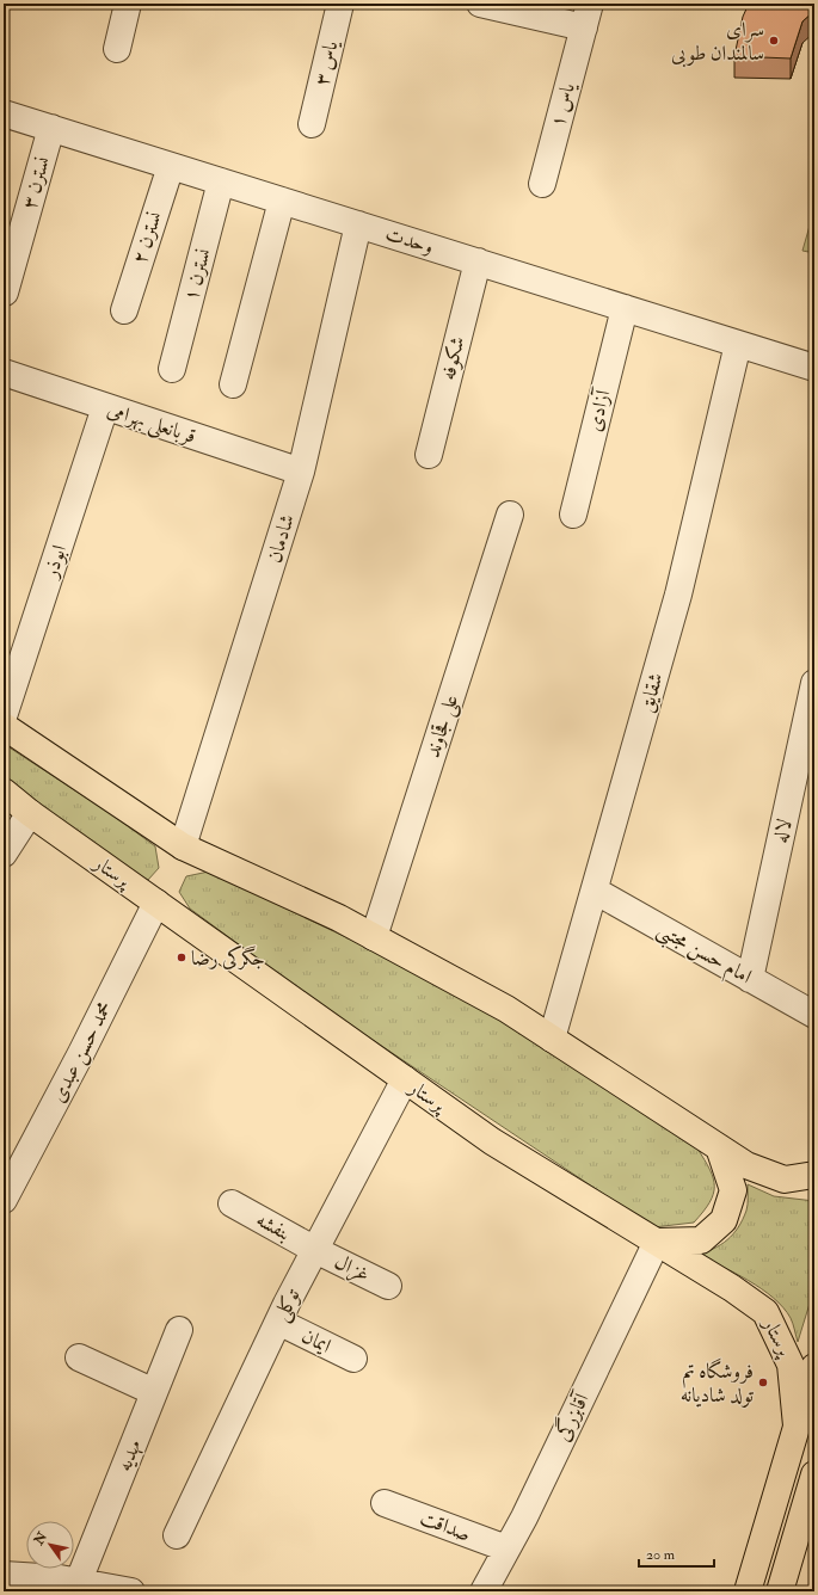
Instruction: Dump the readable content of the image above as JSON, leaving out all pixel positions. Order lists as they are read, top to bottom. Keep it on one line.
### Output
{"streets":{"main road":["پرستار"],"street":["یاس ۳","یاس ۱","نسترن ۳","نسترن ۲","وحدت","نسترن ۱","شکوفه","آزادی","قربانعلی بهرامی","شادمان","ابوذر","شقایق","علی قجاوند","لاله","امام حسن مجتبی","محمد حسن عبدی","بنفشه","غزال","توکلی","ایمان","آقابزرگی","مهدیه","صداقت"]},"crossings":[["نسترن ۳","وحدت"],["نسترن ۲","وحدت"],["وحدت","نسترن ۱"],["وحدت","شکوفه"],["وحدت","آزادی"],["وحدت","شادمان"],["وحدت","شقایق"],["قربانعلی بهرامی","شادمان"],["قربانعلی بهرامی","ابوذر"],["شقایق","امام حسن مجتبی"],["لاله","امام حسن مجتبی"],["پرستار","محمد حسن عبدی"],["پرستار","توکلی"],["پرستار","آقابزرگی"],["بنفشه","غزال"],["بنفشه","توکلی"],["غزال","توکلی"],["توکلی","ایمان"],["آقابزرگی","صداقت"]],"places":["سرای سالمندان طوبی","جگرکی رضا","فروشگاه تم تولد شادیانه"],"scale_bar":"20 m","north":"top left"}
